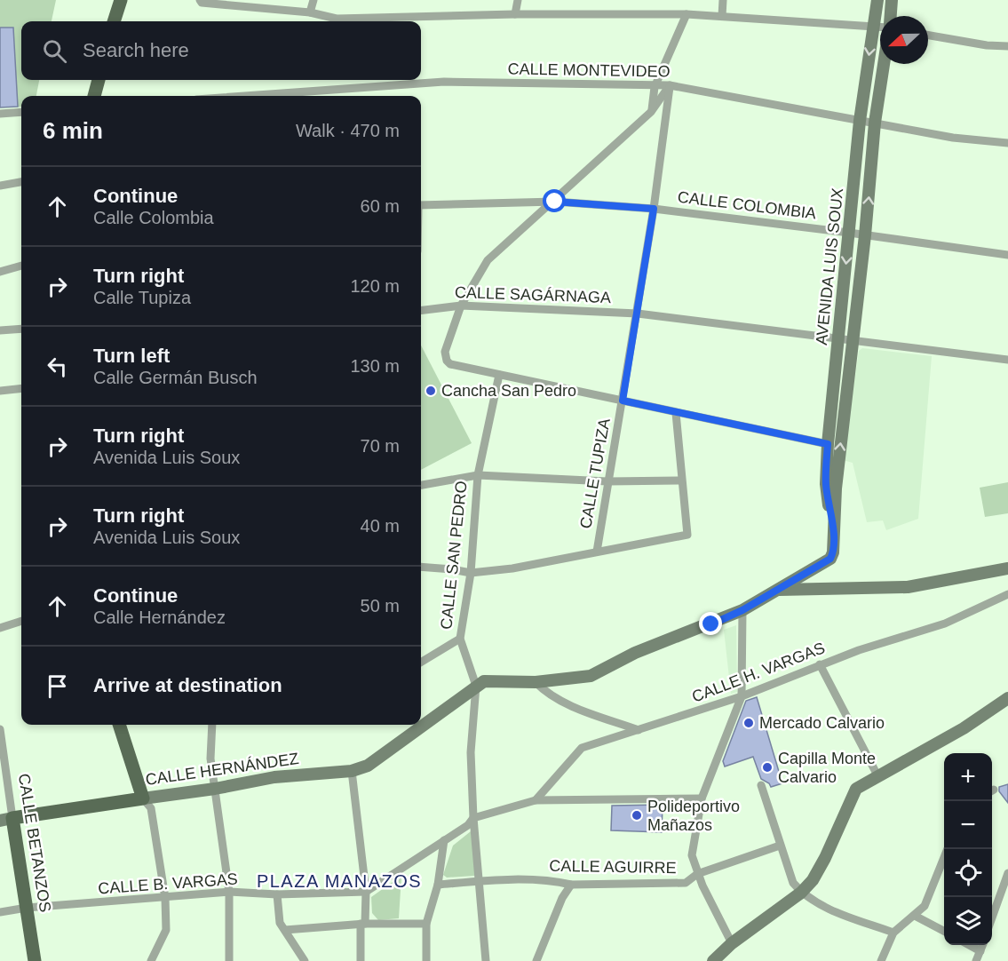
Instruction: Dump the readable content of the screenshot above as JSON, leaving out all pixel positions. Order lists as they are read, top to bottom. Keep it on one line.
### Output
{"streets":{"main road":["AVENIDA LUIS SOUX","CALLE HERNÁNDEZ","CALLE BETANZOS"],"street":["CALLE MONTEVIDEO","CALLE COLOMBIA","CALLE SAGÁRNAGA","CALLE TUPIZA","CALLE SAN PEDRO","CALLE H. VARGAS","CALLE AGUIRRE","CALLE B. VARGAS"]},"crossings":[["CALLE MONTEVIDEO","AVENIDA LUIS SOUX"],["CALLE MONTEVIDEO","CALLE TUPIZA"],["CALLE COLOMBIA","AVENIDA LUIS SOUX"],["CALLE COLOMBIA","CALLE TUPIZA"],["AVENIDA LUIS SOUX","CALLE SAGÁRNAGA"],["AVENIDA LUIS SOUX","CALLE HERNÁNDEZ"],["CALLE SAGÁRNAGA","CALLE TUPIZA"],["CALLE SAN PEDRO","CALLE HERNÁNDEZ"],["CALLE SAN PEDRO","CALLE AGUIRRE"],["CALLE HERNÁNDEZ","CALLE BETANZOS"],["CALLE BETANZOS","CALLE B. VARGAS"]],"districts":["PLAZA MANAZOS"],"places":["Cancha San Pedro","Mercado Calvario","Capilla Monte Calvario","Polideportivo Mañazos"],"north":"left","page":{"search":"Search here","heading":["6 min","Walk · 470 m"],"list":[["Continue","Calle Colombia","60 m"],["Turn right","Calle Tupiza","120 m"],["Turn left","Calle Germán Busch","130 m"],["Turn right","Avenida Luis Soux","70 m"],["Turn right","Avenida Luis Soux","40 m"],["Continue","Calle Hernández","50 m"],"Arrive at destination"],"map_buttons":["+","−"]}}
